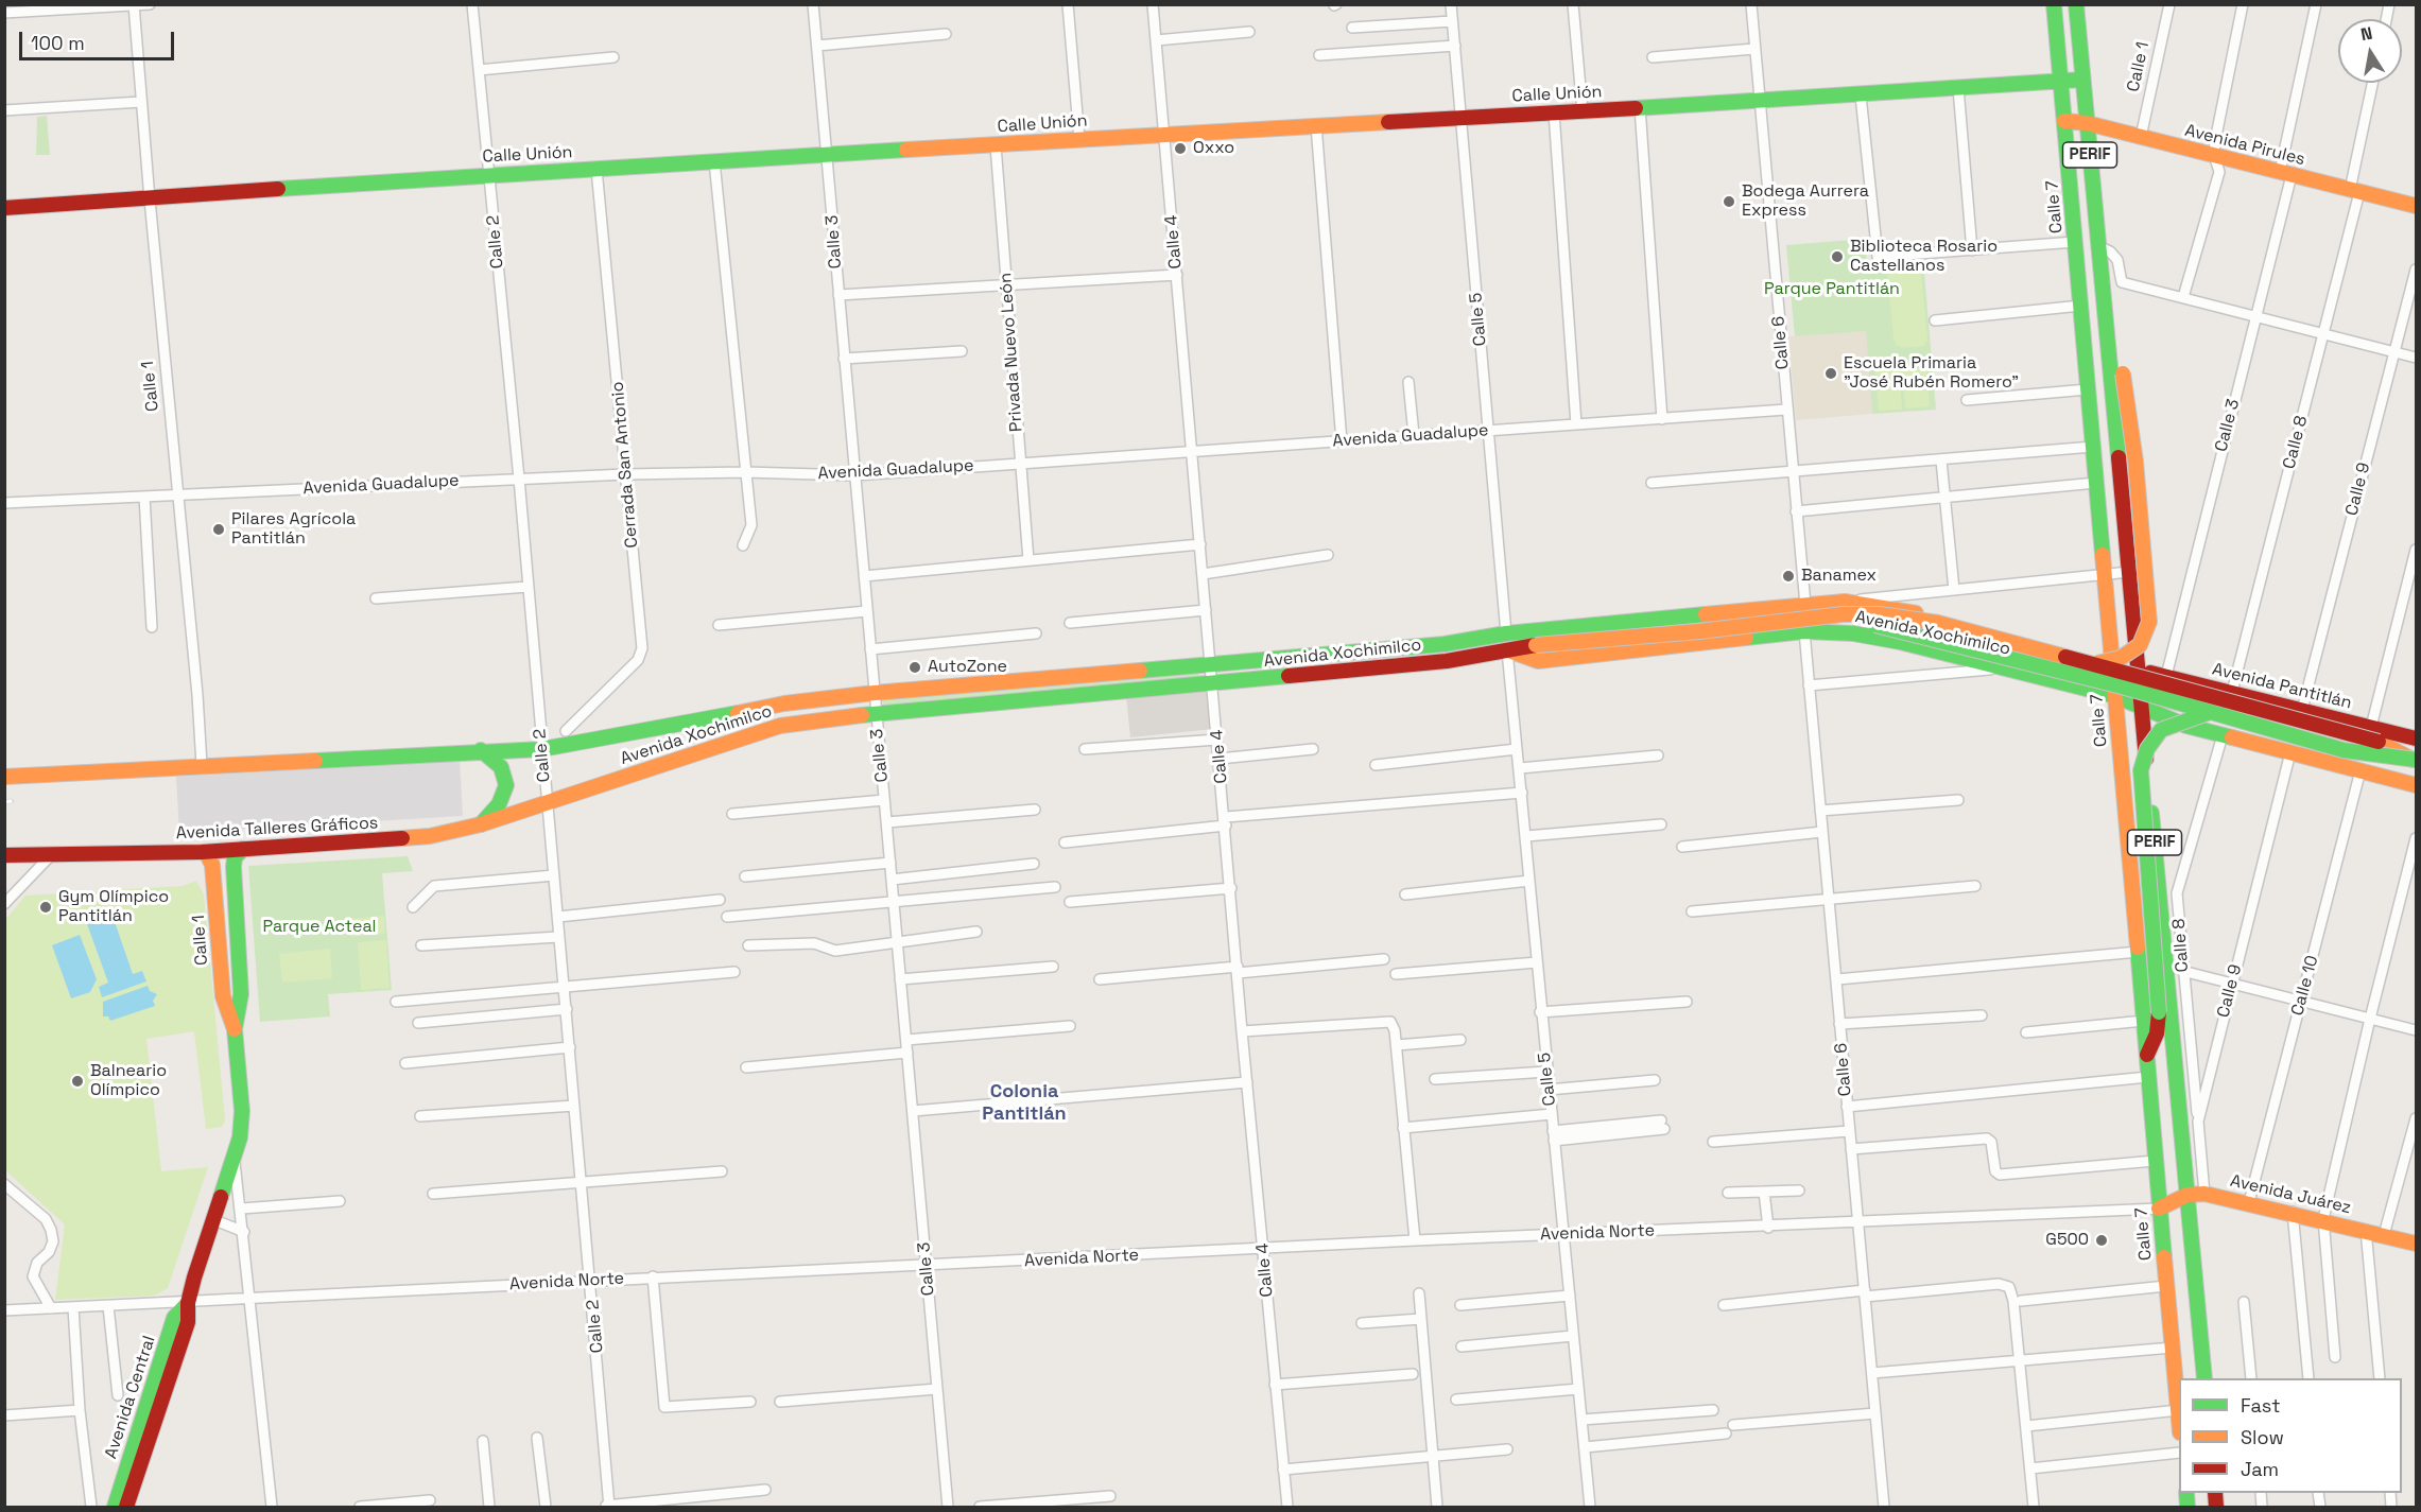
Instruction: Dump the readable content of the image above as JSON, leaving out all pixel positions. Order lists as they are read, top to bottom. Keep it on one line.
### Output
{"streets":{"main road":["Calle 1","Calle Unión","Avenida Pirules","PERIF","Calle 7","Avenida Xochimilco","Avenida Pantitlán","Avenida Talleres Gráficos","Avenida Juárez","Avenida Central"],"street":["Calle 2","Calle 3","Calle 4","Calle 5","Calle 6","Privada Nuevo León","Avenida Guadalupe","Calle 8","Cerrada San Antonio","Calle 9","Calle 10","Avenida Norte"]},"crossings":[["Calle 1","Calle Unión"],["Calle 1","Avenida Pirules"],["Calle 1","Avenida Guadalupe"],["Calle 1","Avenida Talleres Gráficos"],["Calle 1","Avenida Central"],["Calle Unión","PERIF"],["Calle Unión","Calle 7"],["Calle Unión","Calle 2"],["Calle Unión","Calle 3"],["Calle Unión","Calle 4"],["Calle Unión","Calle 5"],["Calle Unión","Calle 6"],["Calle Unión","Privada Nuevo León"],["Calle Unión","Cerrada San Antonio"],["Avenida Pirules","PERIF"],["Avenida Pirules","Calle 7"],["Avenida Pirules","Calle 3"],["Avenida Pirules","Calle 8"],["PERIF","Avenida Xochimilco"],["PERIF","Avenida Pantitlán"],["PERIF","Avenida Juárez"],["Calle 7","Avenida Xochimilco"],["Calle 7","Avenida Juárez"],["Calle 7","Avenida Norte"],["Calle 2","Avenida Guadalupe"],["Calle 2","Avenida Xochimilco"],["Calle 2","Avenida Talleres Gráficos"],["Calle 2","Avenida Norte"],["Calle 3","Avenida Guadalupe"],["Calle 3","Avenida Xochimilco"],["Calle 3","Avenida Pantitlán"],["Calle 3","Avenida Norte"],["Calle 4","Avenida Guadalupe"],["Calle 4","Avenida Xochimilco"],["Calle 4","Avenida Norte"],["Calle 5","Avenida Guadalupe"],["Calle 5","Avenida Xochimilco"],["Calle 5","Avenida Norte"],["Calle 6","Avenida Guadalupe"],["Calle 6","Avenida Xochimilco"],["Calle 6","Avenida Norte"],["Privada Nuevo León","Avenida Guadalupe"],["Avenida Guadalupe","Cerrada San Antonio"],["Calle 8","Calle 9"],["Calle 8","Avenida Pantitlán"],["Calle 9","Avenida Pantitlán"],["Calle 9","Avenida Juárez"],["Avenida Xochimilco","Avenida Pantitlán"],["Avenida Xochimilco","Avenida Talleres Gráficos"],["Calle 10","Avenida Juárez"],["Avenida Juárez","Avenida Norte"],["Avenida Norte","Avenida Central"]],"districts":["Colonia Pantitlán"],"parks":["Parque Pantitlán","Parque Acteal"],"places":["Oxxo","Bodega Aurrera Express","Biblioteca Rosario Castellanos","Escuela Primaria \"José Rubén Romero\"","Pilares Agrícola Pantitlán","Banamex","AutoZone","Gym Olímpico Pantitlán","Balneario Olímpico","G500"],"legend":["Fast","Slow","Jam"],"scale_bar":"100 m","north":"top"}
